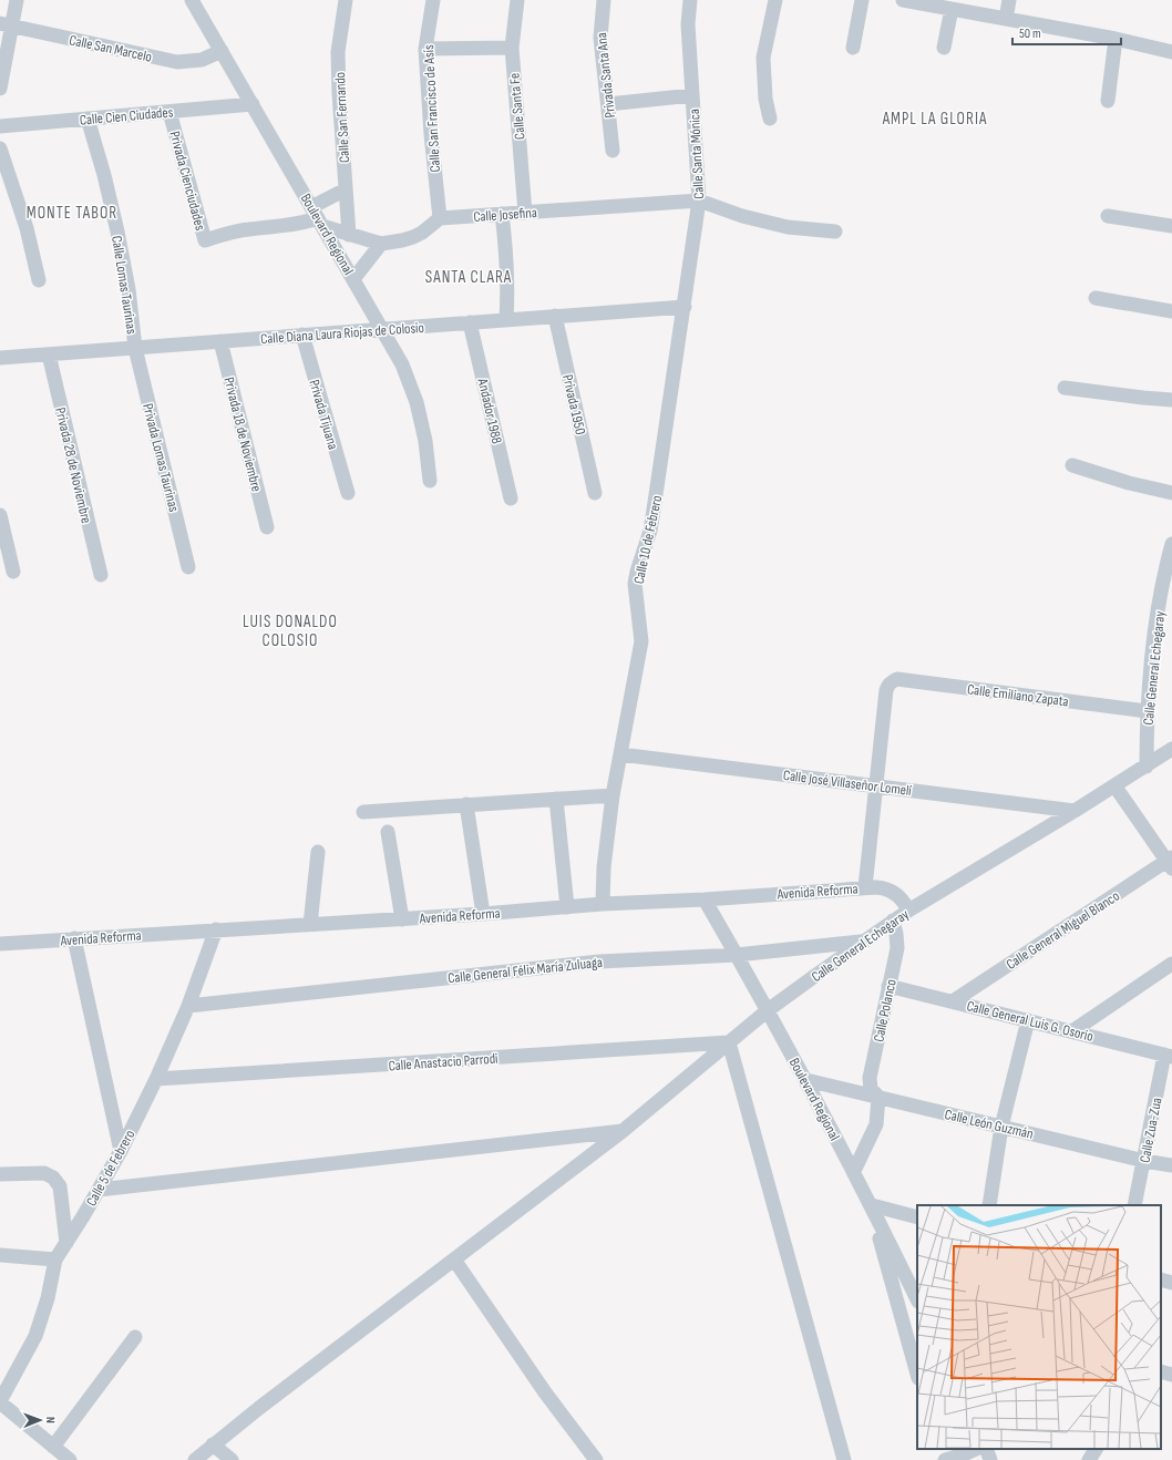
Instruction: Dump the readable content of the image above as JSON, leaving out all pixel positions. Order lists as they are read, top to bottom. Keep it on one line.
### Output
{"streets":{"street":["Calle San Marcelo","Privada Santa Ana","Calle Santa Fe","Calle San Francisco de Asís","Calle Cien Ciudades","Calle San Fernando","Calle Santa Mónica","Privada Cienciudades","Calle Josefina","Boulevard Regional","Calle Lomas Taurinas","Calle Diana Laura Riojas de Colosio","Privada 1950","Andador 1988","Privada Tijuana","Privada 18 de Noviembre","Privada Lomas Taurinas","Privada 28 de Noviembre","Calle 10 de Febrero","Calle General Echegaray","Calle Emiliano Zapata","Calle José Villaseñor Lomelí","Avenida Reforma","Calle General Miguel Blanco","Calle General Félix María Zuluaga","Calle Polanco","Calle General Luis G. Osorio","Calle Anastacio Parrodi","Calle León Guzmán","Calle Zua-Zua","Calle 5 de Febrero"]},"crossings":[["Calle San Marcelo","Boulevard Regional"],["Calle Santa Fe","Calle Josefina"],["Calle San Francisco de Asís","Calle Josefina"],["Calle Cien Ciudades","Privada Cienciudades"],["Calle Cien Ciudades","Boulevard Regional"],["Calle Cien Ciudades","Calle Lomas Taurinas"],["Calle Santa Mónica","Calle Josefina"],["Calle Santa Mónica","Calle Diana Laura Riojas de Colosio"],["Calle Santa Mónica","Calle 10 de Febrero"],["Privada Cienciudades","Boulevard Regional"],["Boulevard Regional","Calle Diana Laura Riojas de Colosio"],["Boulevard Regional","Calle General Echegaray"],["Boulevard Regional","Avenida Reforma"],["Boulevard Regional","Calle General Félix María Zuluaga"],["Boulevard Regional","Calle León Guzmán"],["Calle Lomas Taurinas","Calle Diana Laura Riojas de Colosio"],["Calle Lomas Taurinas","Privada Lomas Taurinas"],["Calle Diana Laura Riojas de Colosio","Privada 1950"],["Calle Diana Laura Riojas de Colosio","Andador 1988"],["Calle Diana Laura Riojas de Colosio","Privada Tijuana"],["Calle Diana Laura Riojas de Colosio","Privada 18 de Noviembre"],["Calle Diana Laura Riojas de Colosio","Privada Lomas Taurinas"],["Calle Diana Laura Riojas de Colosio","Privada 28 de Noviembre"],["Calle Diana Laura Riojas de Colosio","Calle 10 de Febrero"],["Calle 10 de Febrero","Calle José Villaseñor Lomelí"],["Calle 10 de Febrero","Avenida Reforma"],["Calle General Echegaray","Calle Emiliano Zapata"],["Calle General Echegaray","Calle José Villaseñor Lomelí"],["Calle General Echegaray","Avenida Reforma"],["Calle General Echegaray","Calle General Félix María Zuluaga"],["Calle General Echegaray","Calle Polanco"],["Calle General Echegaray","Calle Anastacio Parrodi"],["Calle Emiliano Zapata","Calle José Villaseñor Lomelí"],["Avenida Reforma","Calle 5 de Febrero"],["Calle General Miguel Blanco","Calle General Luis G. Osorio"],["Calle General Félix María Zuluaga","Calle 5 de Febrero"],["Calle Polanco","Calle General Luis G. Osorio"],["Calle Polanco","Calle León Guzmán"],["Calle General Luis G. Osorio","Calle Zua-Zua"],["Calle Anastacio Parrodi","Calle 5 de Febrero"],["Calle León Guzmán","Calle Zua-Zua"]],"districts":["AMPL LA GLORIA","MONTE TABOR","SANTA CLARA","LUIS DONALDO COLOSIO"],"scale_bar":"50 m","north":"right"}
